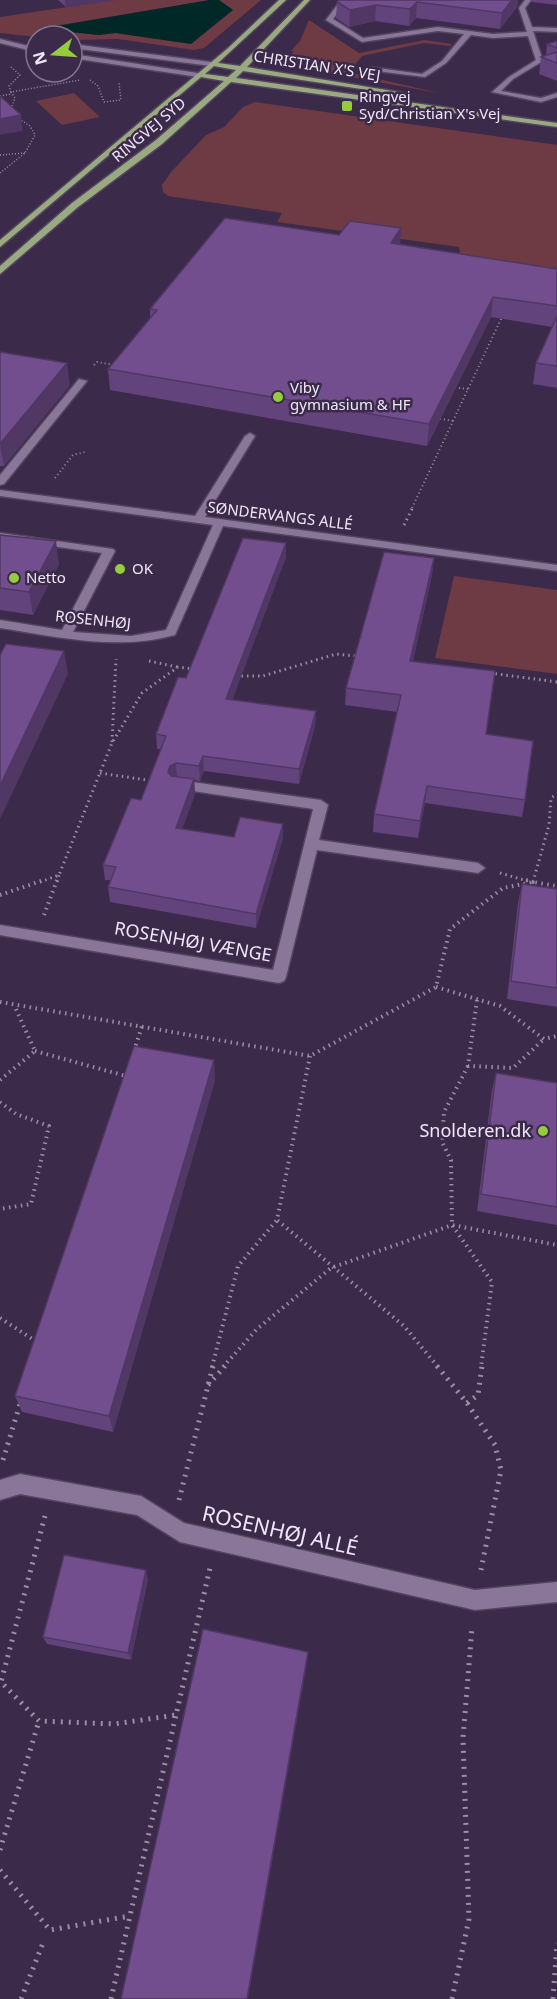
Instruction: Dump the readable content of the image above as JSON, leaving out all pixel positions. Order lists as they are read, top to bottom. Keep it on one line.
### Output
{"streets":{"main road":["CHRISTIAN X'S VEJ","RINGVEJ SYD"],"street":["SØNDERVANGS ALLÉ","ROSENHØJ","ROSENHØJ VÆNGE","ROSENHØJ ALLÉ"]},"crossings":[["CHRISTIAN X'S VEJ","RINGVEJ SYD"],["SØNDERVANGS ALLÉ","ROSENHØJ"]],"places":{"transit":["Ringvej Syd/Christian X's Vej"],"other":["Viby gymnasium & HF","OK","Netto","Snolderen.dk"]},"north":"left"}
